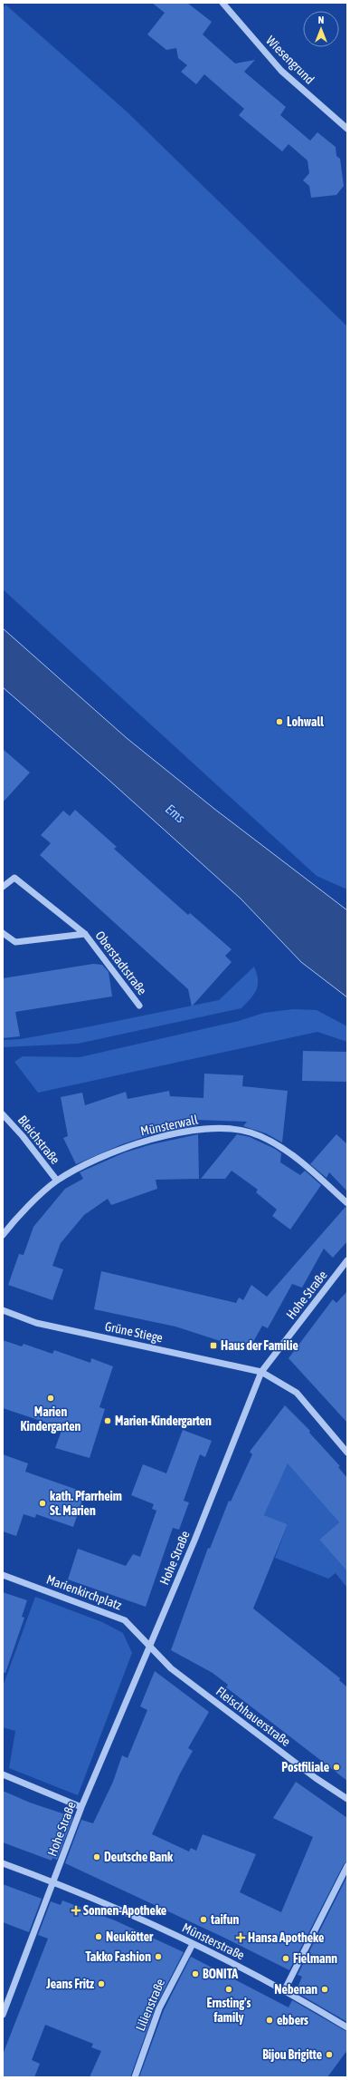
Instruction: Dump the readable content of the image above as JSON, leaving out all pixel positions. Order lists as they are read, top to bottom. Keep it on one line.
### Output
{"streets":{"street":["Wiesengrund","Oberstadtstraße","Münsterwall","Bleichstraße","Hohe Straße","Grüne Stiege","Marienkirchplatz","Fleischhauerstraße","Münsterstraße","Lilienstraße"]},"crossings":[["Münsterwall","Bleichstraße"],["Hohe Straße","Grüne Stiege"],["Hohe Straße","Marienkirchplatz"],["Hohe Straße","Fleischhauerstraße"],["Hohe Straße","Münsterstraße"],["Marienkirchplatz","Fleischhauerstraße"],["Münsterstraße","Lilienstraße"]],"water":["Ems"],"places":{"other":["Lohwall","Marien Kindergarten","Marien-Kindergarten","kath. Pfarrheim St. Marien","Postfiliale","Deutsche Bank","taifun","Neukötter","Takko Fashion","Fielmann","BONITA","Jeans Fritz","Ernsting's family","Nebenan","ebbers","Bijou Brigitte"],"transit":["Haus der Familie"],"health":["Sonnen-Apotheke","Hansa Apotheke"]},"north":"top"}
